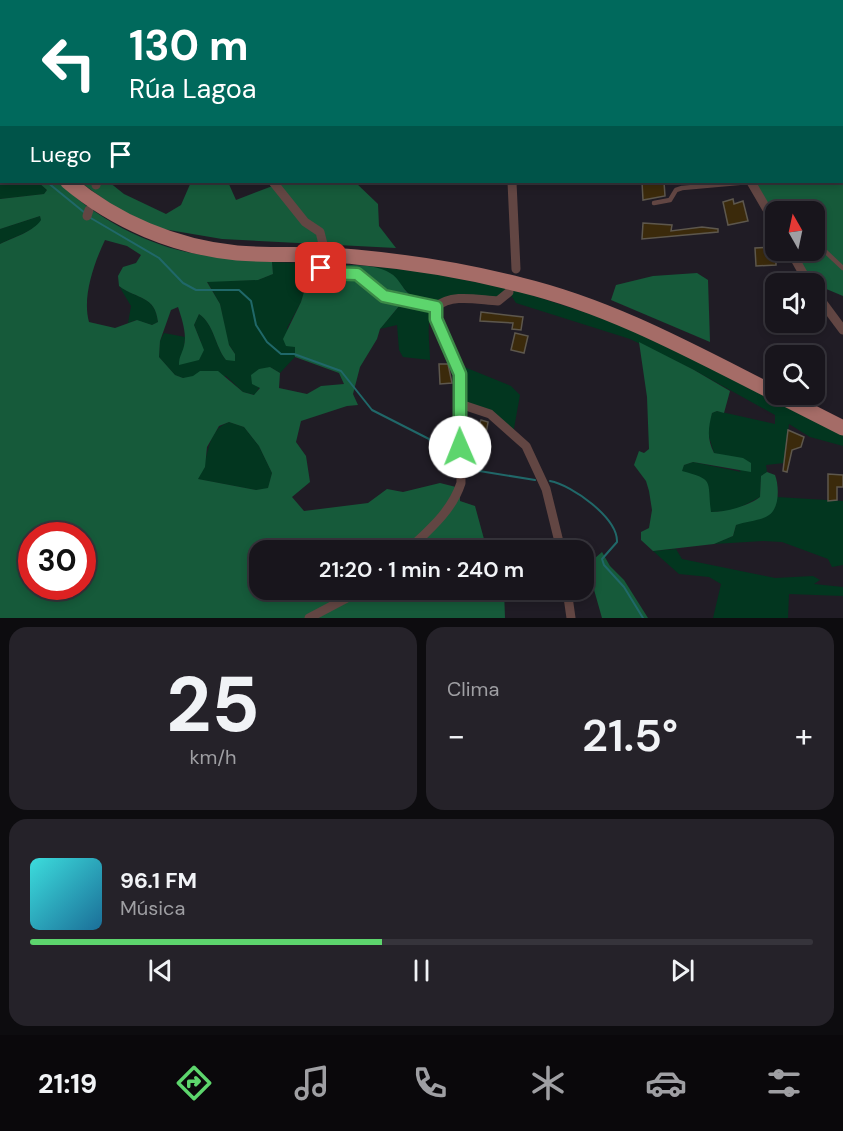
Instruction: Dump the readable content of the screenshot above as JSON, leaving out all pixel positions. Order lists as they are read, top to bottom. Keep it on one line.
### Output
{"north":"top","page":{"turn":["130 m","Rúa Lagoa"],"then":"Luego","limit":"30","trip":"21:20 · 1 min · 240 m","tile":[["25","km/h"],"Clima"],"heat":["−","21.5°","+"],"song":["96.1 FM","Música"],"tabs":"21:19"}}
